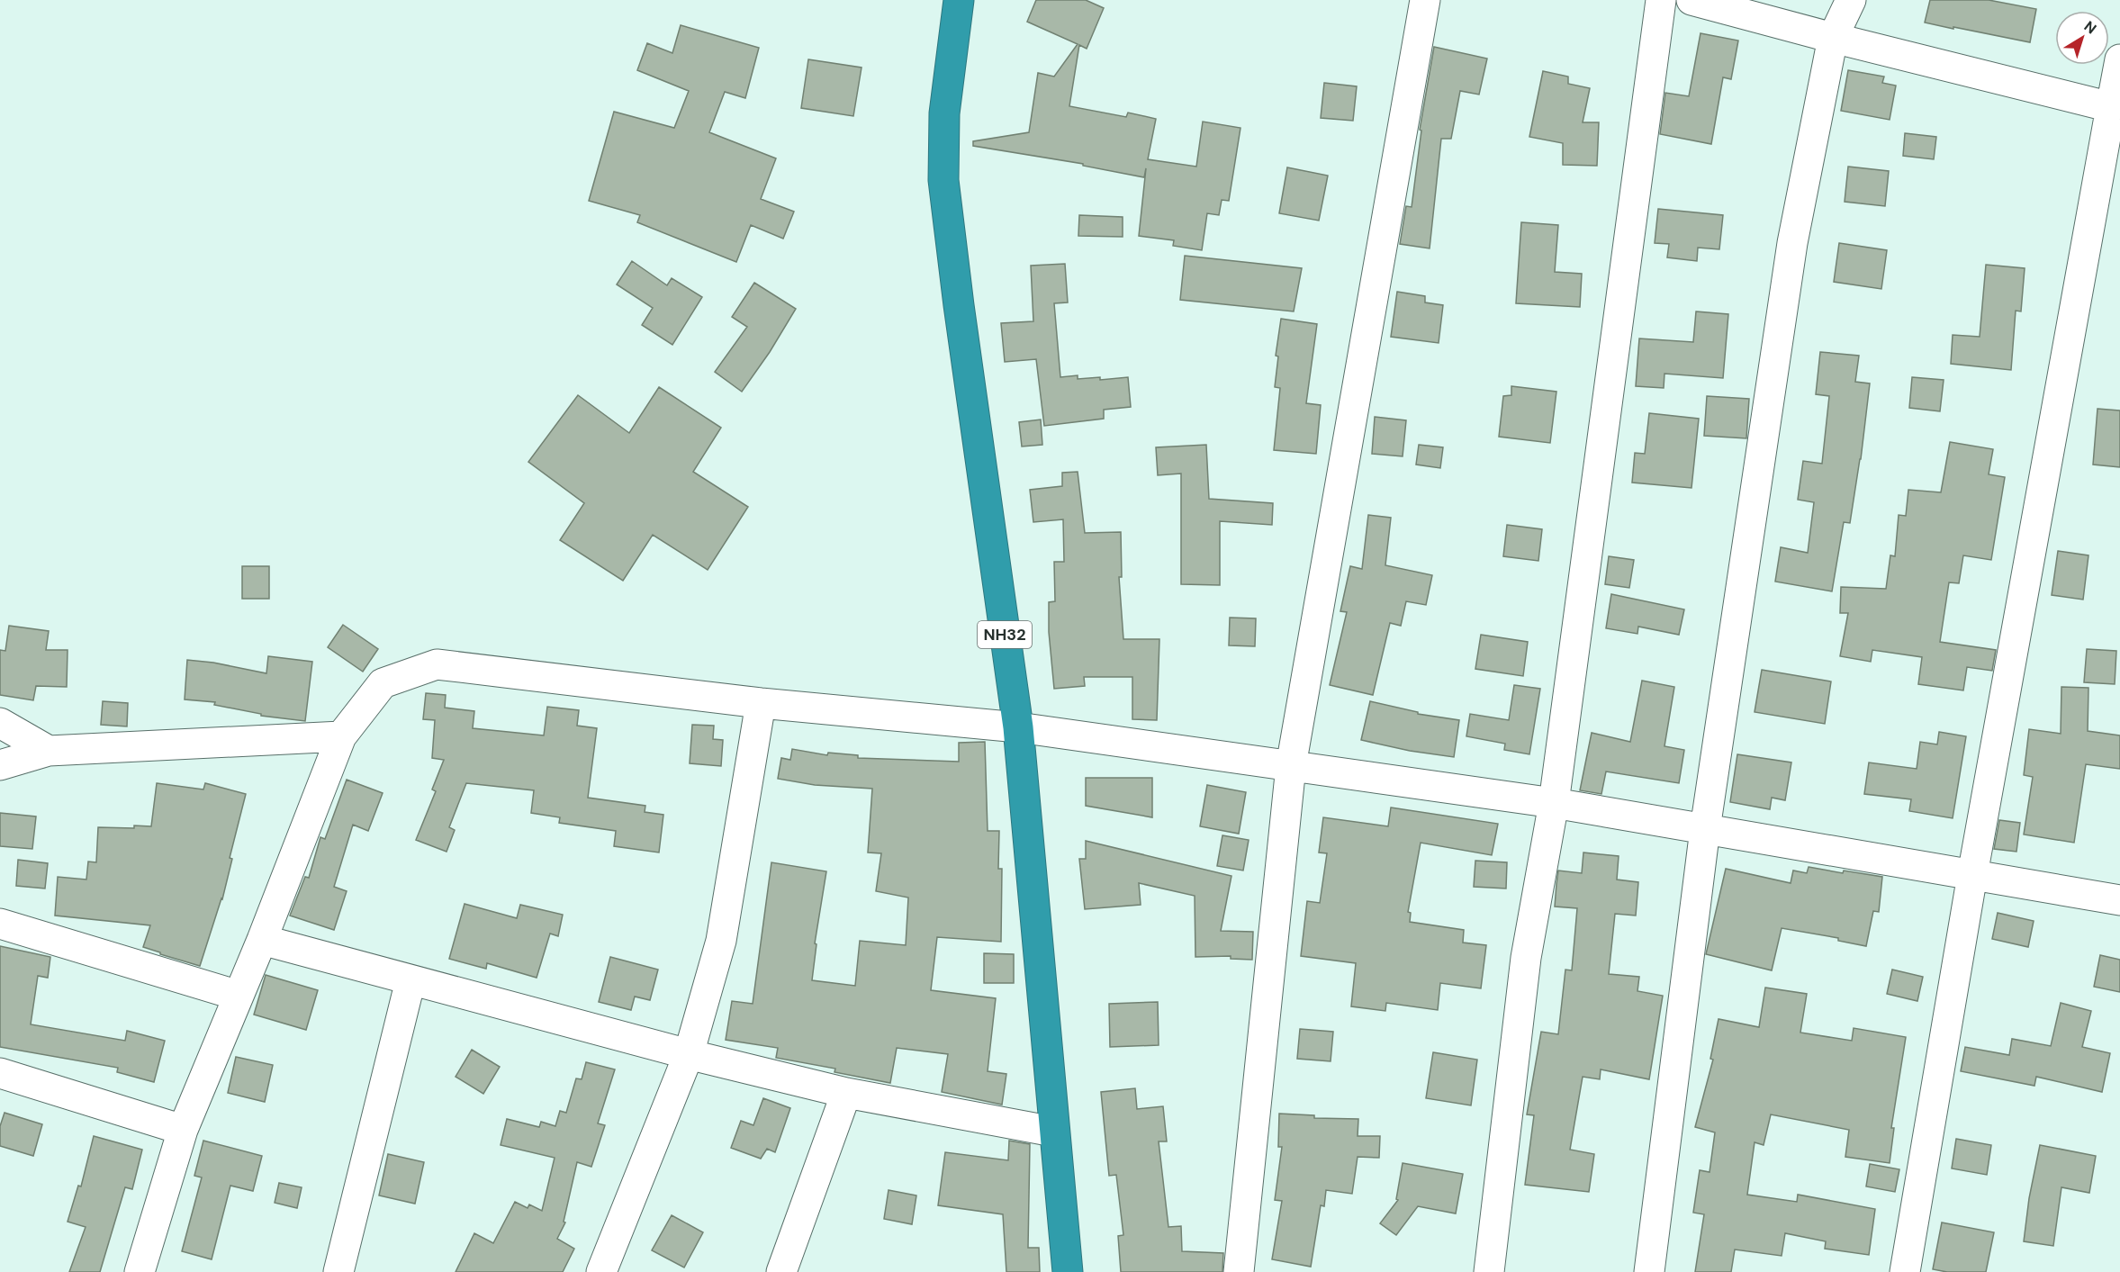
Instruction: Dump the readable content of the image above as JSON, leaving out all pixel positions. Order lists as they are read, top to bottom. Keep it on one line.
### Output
{"streets":{"highway":["NH32"]},"north":"top right"}
